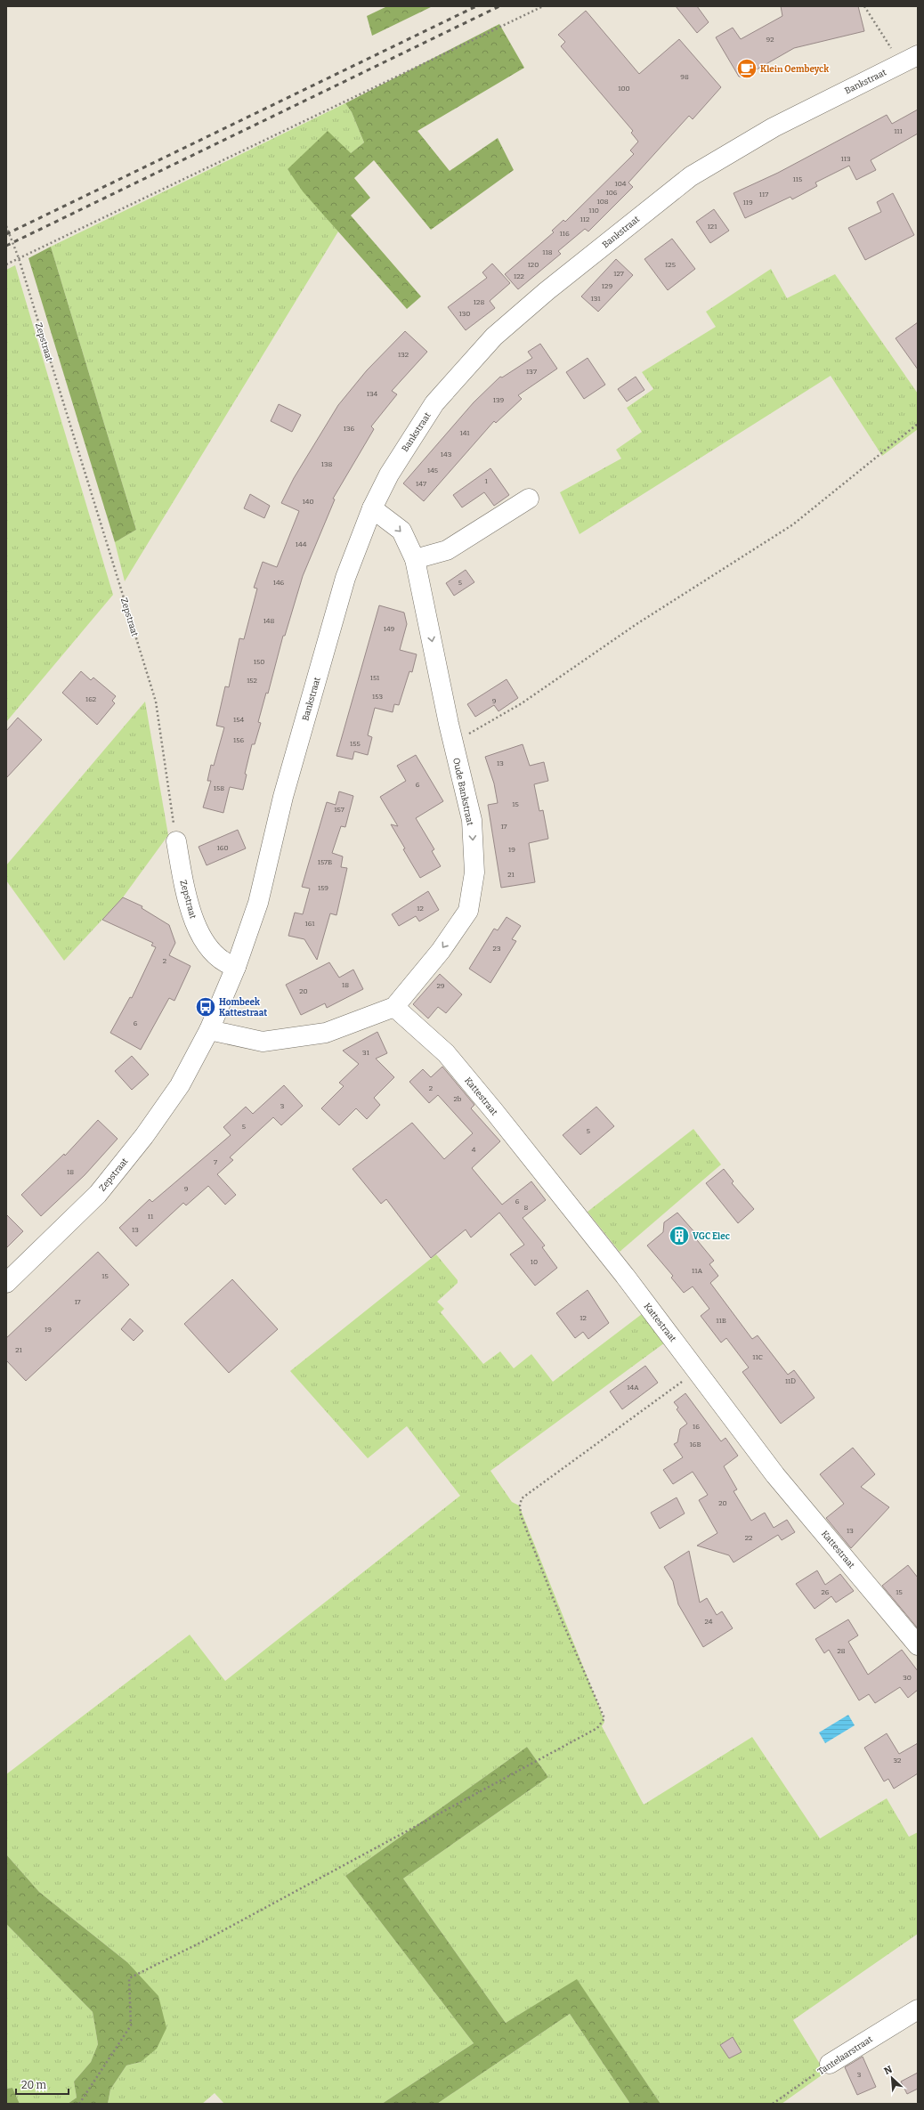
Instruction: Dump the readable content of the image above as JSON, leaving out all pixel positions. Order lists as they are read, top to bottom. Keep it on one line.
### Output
{"streets":{"street":["Bankstraat","Zepstraat","Oude Bankstraat","Kattestraat","Tantelaarstraat"]},"crossings":[["Bankstraat","Zepstraat"],["Bankstraat","Oude Bankstraat"],["Zepstraat","Oude Bankstraat"],["Oude Bankstraat","Kattestraat"]],"one_way":["Oude Bankstraat"],"places":{"cafe":["Klein Oembeyck"],"bus stop":["Hombeek Kattestraat"],"building":["VGC Elec"]},"house_numbers":["92","98","100","111","113","115","104","106","117","108","119","110","112","121","116","118","120","125","127","122","129","131","128","130","132","137","134","139","136","141","143","138","145","1","147","140","144","146","5","148","149","150","151","152","153","162","9","154","156","155","13","6","158","15","157","17","160","19","157B","21","159","12","161","23","2","18","29","20","6","31","2","2b","3","5","5","4","7","18","9","6","8","11","13","10","11A","15","17","12","11B","19","21","11C","11D","14A","16","16B","20","13","22","26","15","24","28","30","32","3"],"scale_bar":"20 m","north":"top left"}
